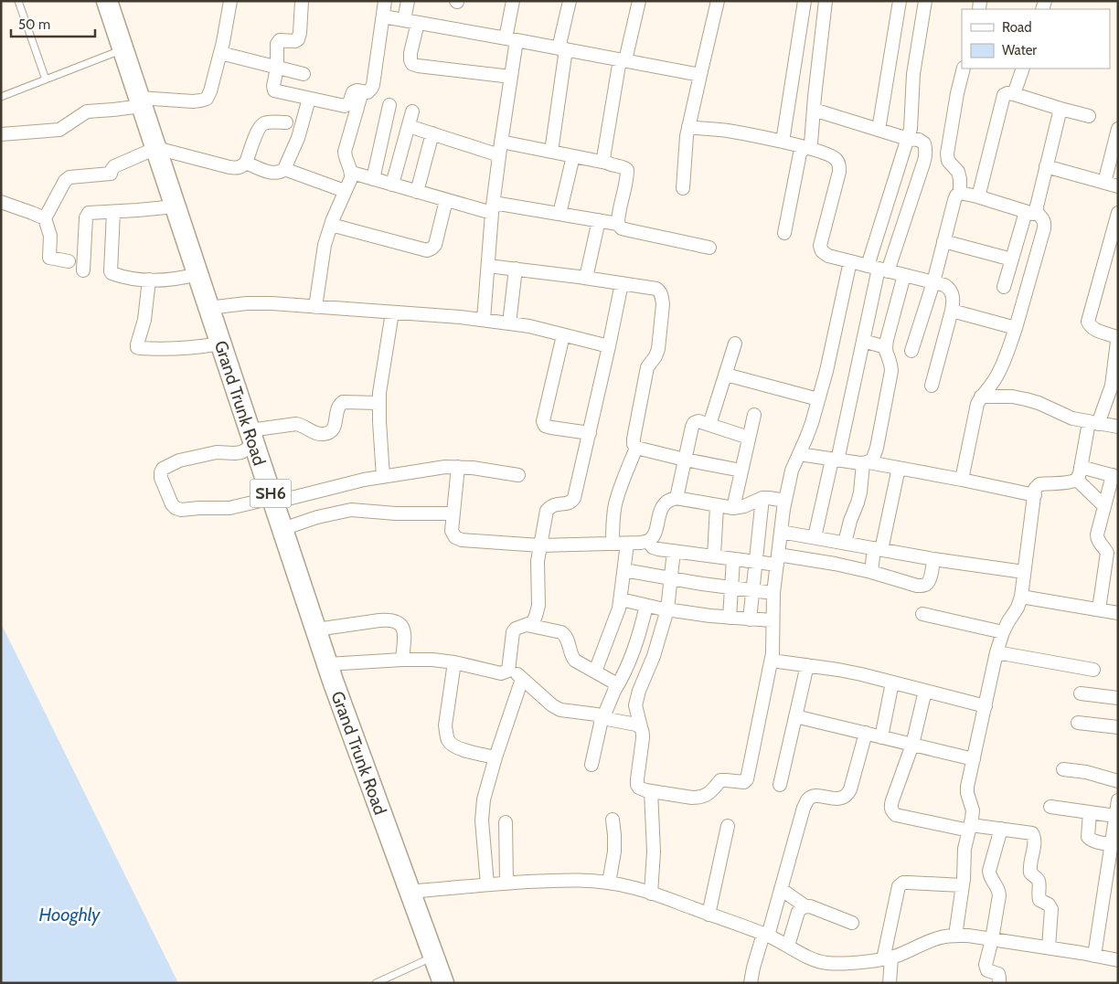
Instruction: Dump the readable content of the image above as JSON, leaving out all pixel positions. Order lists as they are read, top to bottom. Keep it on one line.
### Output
{"streets":{"main road":["Grand Trunk Road","SH6"]},"water":["Hooghly"],"legend":["Road","Water"],"scale_bar":"50 m"}
